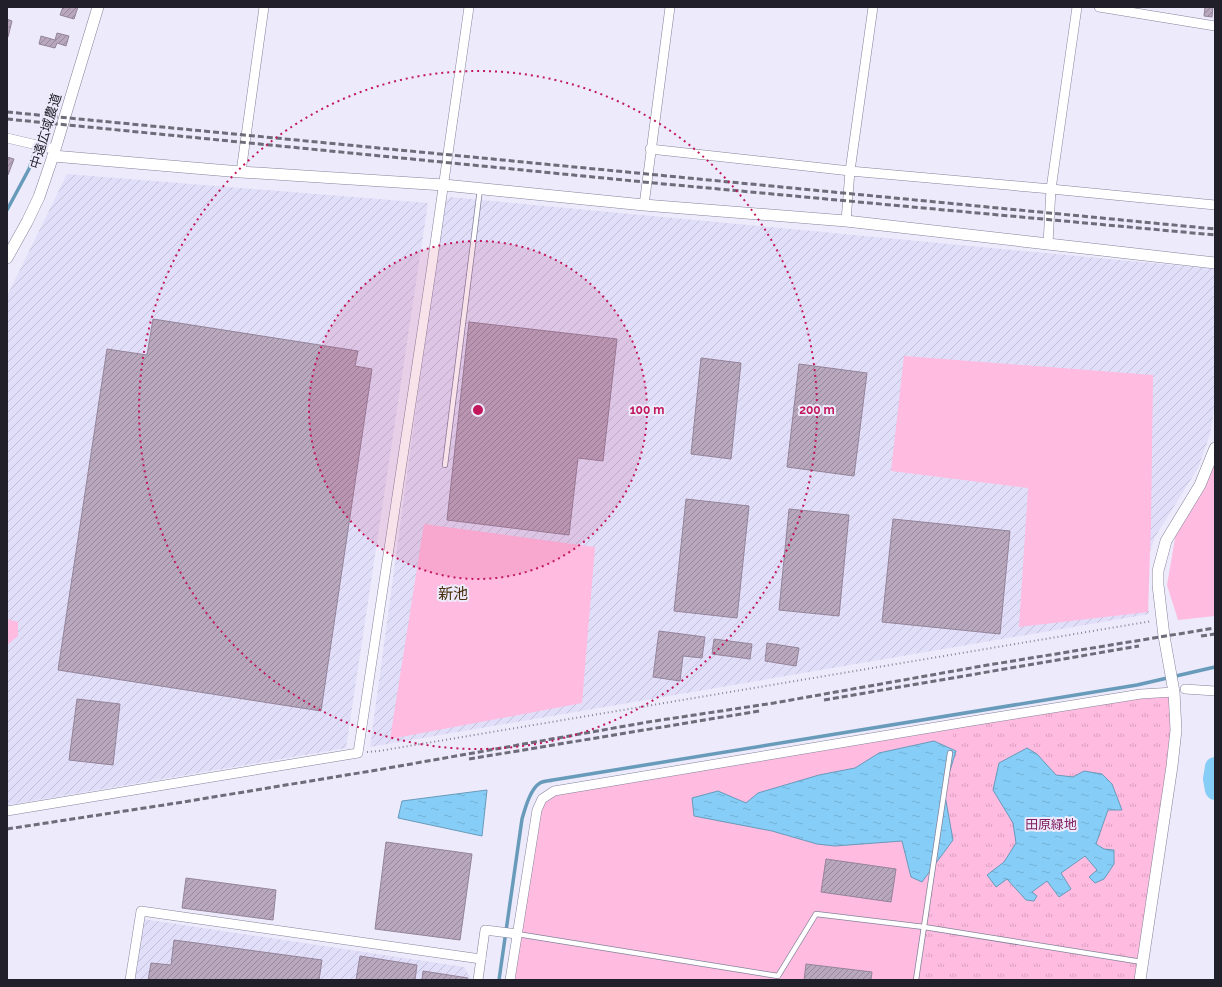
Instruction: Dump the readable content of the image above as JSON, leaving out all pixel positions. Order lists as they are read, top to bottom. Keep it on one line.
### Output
{"streets":{"street":["中遠広域農道"]},"districts":["新池"],"parks":["田原緑地"],"rings":["100 m","200 m"]}
